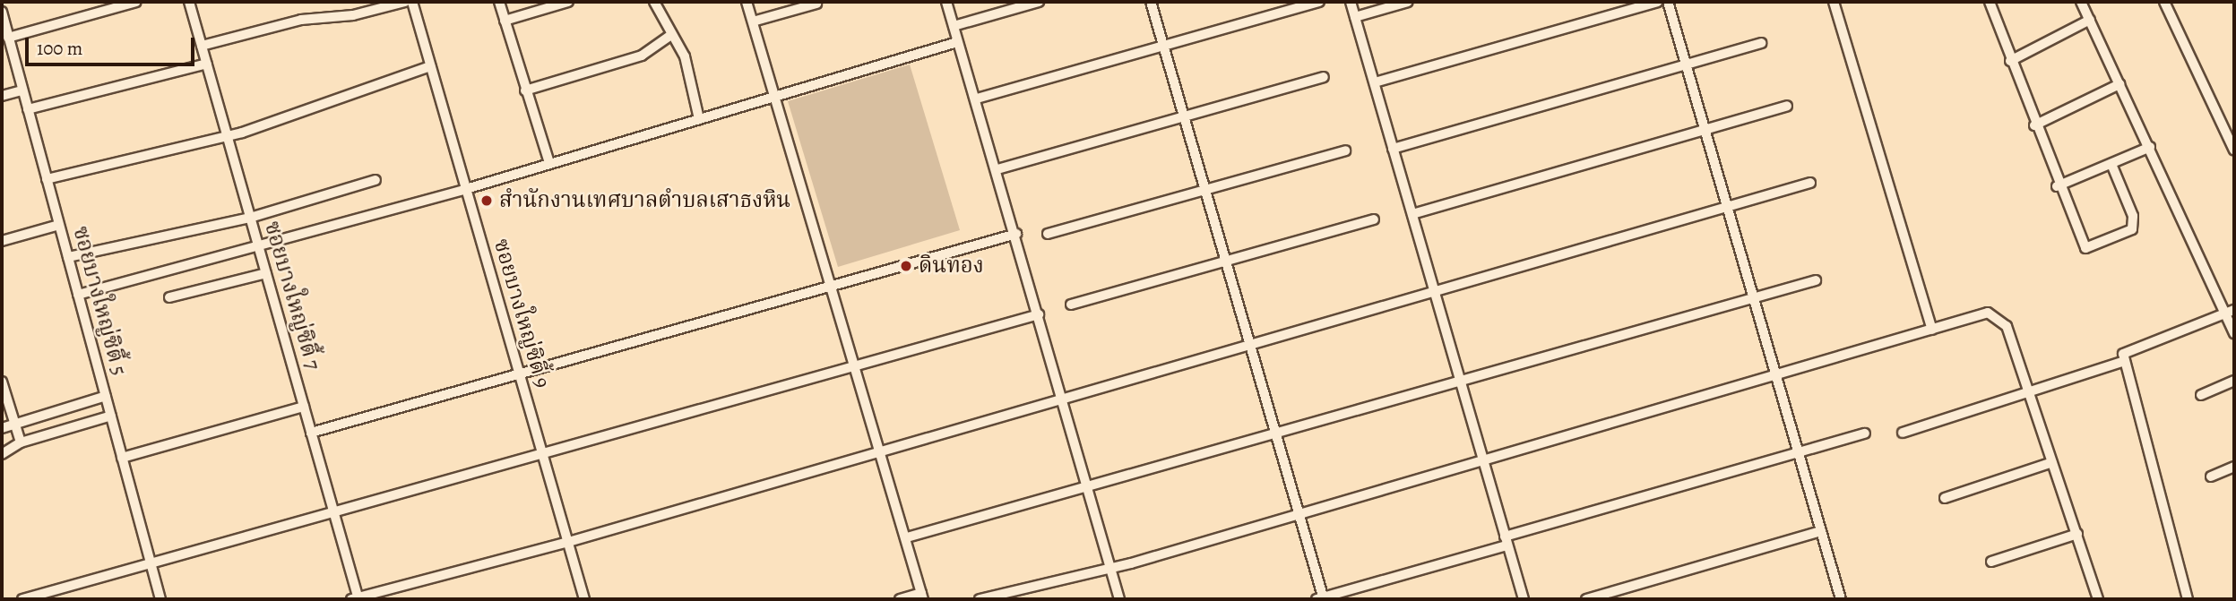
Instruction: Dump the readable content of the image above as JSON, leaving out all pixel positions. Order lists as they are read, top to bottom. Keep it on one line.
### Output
{"streets":{"street":["ซอยบางใหญ่ซิตี้ 7","ซอยบางใหญ่ซิตี้ 5","ซอยบางใหญ่ซิตี้ 9"]},"places":["สำนักงานเทศบาลตำบลเสาธงหิน","ดินทอง"],"scale_bar":"100 m"}
